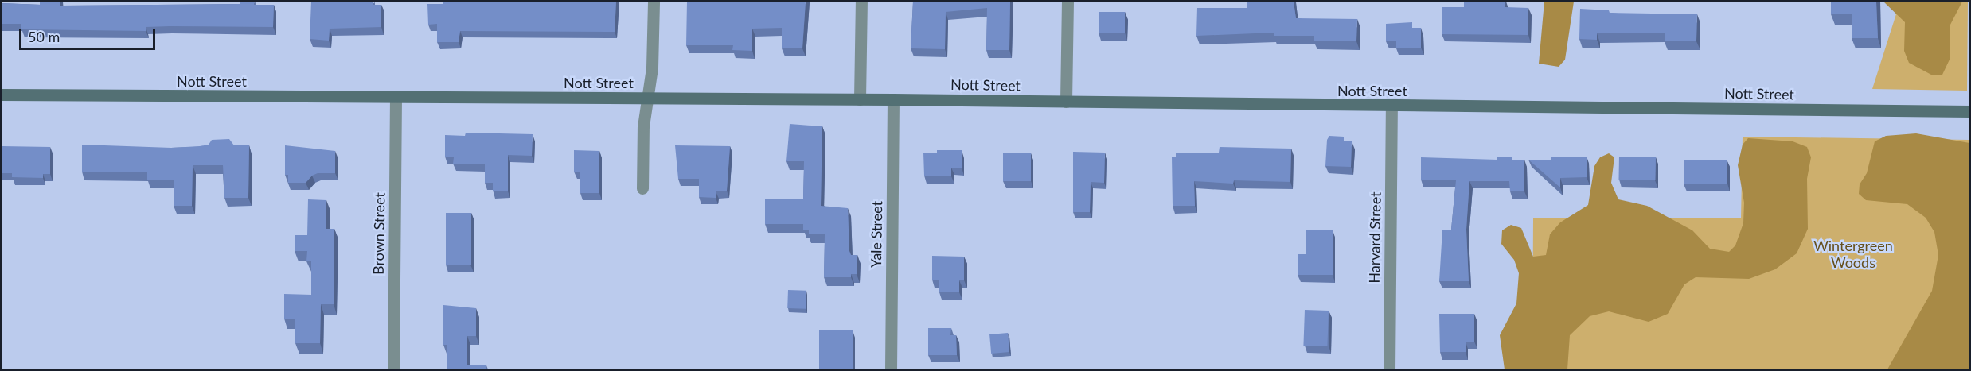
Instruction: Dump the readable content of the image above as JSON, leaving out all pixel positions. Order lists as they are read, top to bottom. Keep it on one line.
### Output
{"streets":{"street":["Nott Street","Brown Street","Yale Street","Harvard Street"]},"crossings":[["Nott Street","Brown Street"],["Nott Street","Yale Street"],["Nott Street","Harvard Street"]],"parks":["Wintergreen Woods"],"scale_bar":"50 m"}
